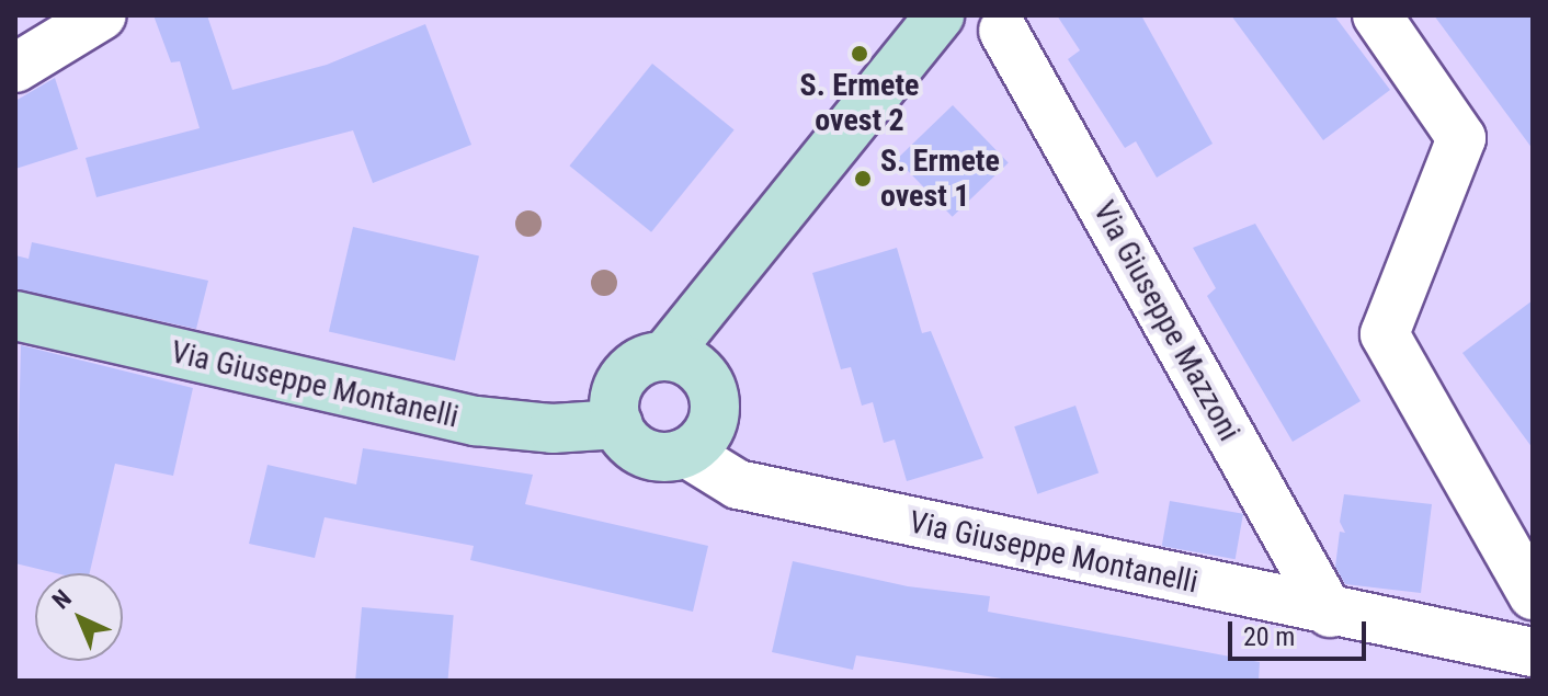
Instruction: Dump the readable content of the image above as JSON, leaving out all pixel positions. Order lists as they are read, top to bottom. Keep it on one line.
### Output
{"streets":{"street":["Via Giuseppe Mazzoni","Via Giuseppe Montanelli"]},"crossings":[["Via Giuseppe Mazzoni","Via Giuseppe Montanelli"]],"places":["S. Ermete ovest 2","S. Ermete ovest 1"],"scale_bar":"20 m","north":"top left"}
